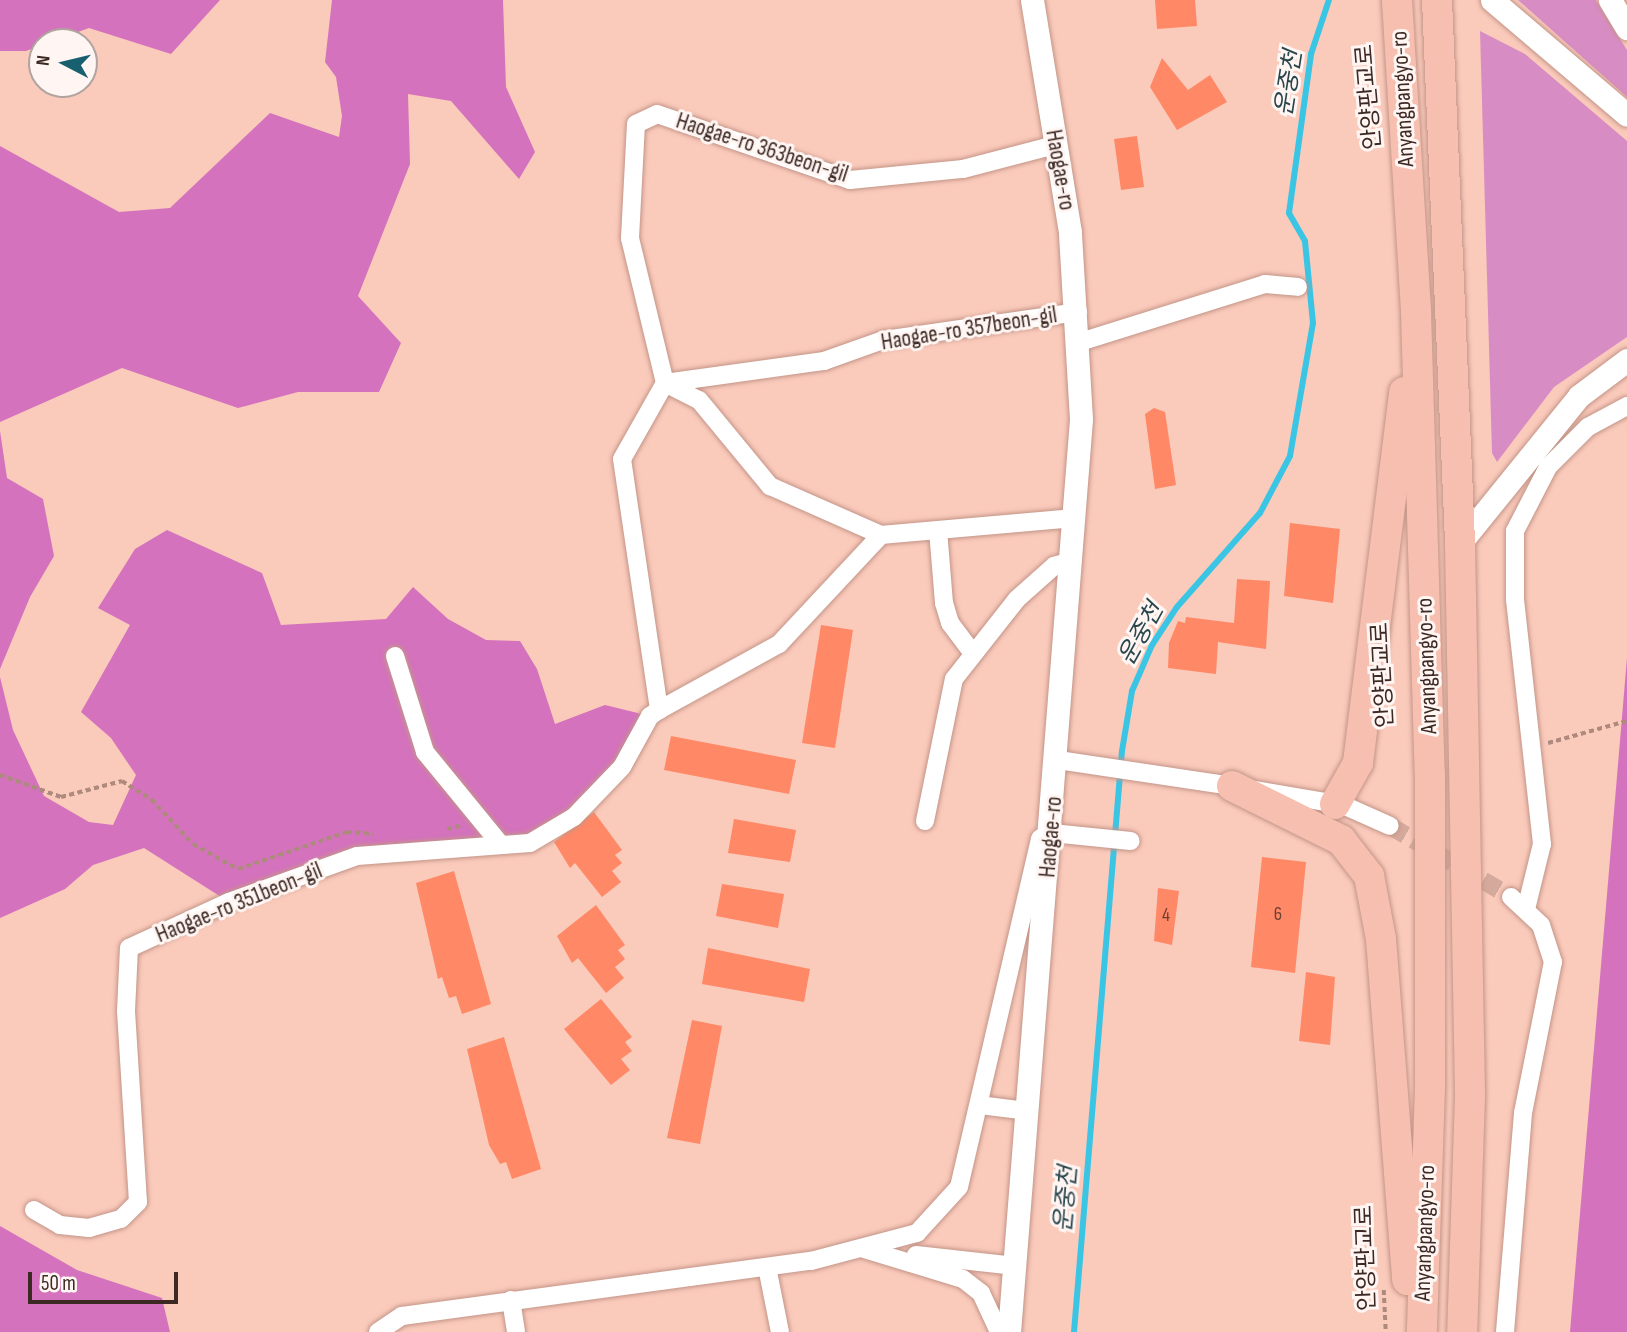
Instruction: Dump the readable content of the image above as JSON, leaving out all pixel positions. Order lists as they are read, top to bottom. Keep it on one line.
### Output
{"streets":{"main road":["Anyangpangyo-ro"],"street":["Haogae-ro 363beon-gil","Haogae-ro","Haogae-ro 357beon-gil","Haogae-ro 351beon-gil"],"path":["안양판교로"]},"crossings":[["Haogae-ro 363beon-gil","Haogae-ro"],["Haogae-ro 363beon-gil","Haogae-ro 357beon-gil"],["Haogae-ro","Haogae-ro 357beon-gil"]],"water":["운중천"],"house_numbers":["6","4"],"scale_bar":"50 m","north":"left"}
